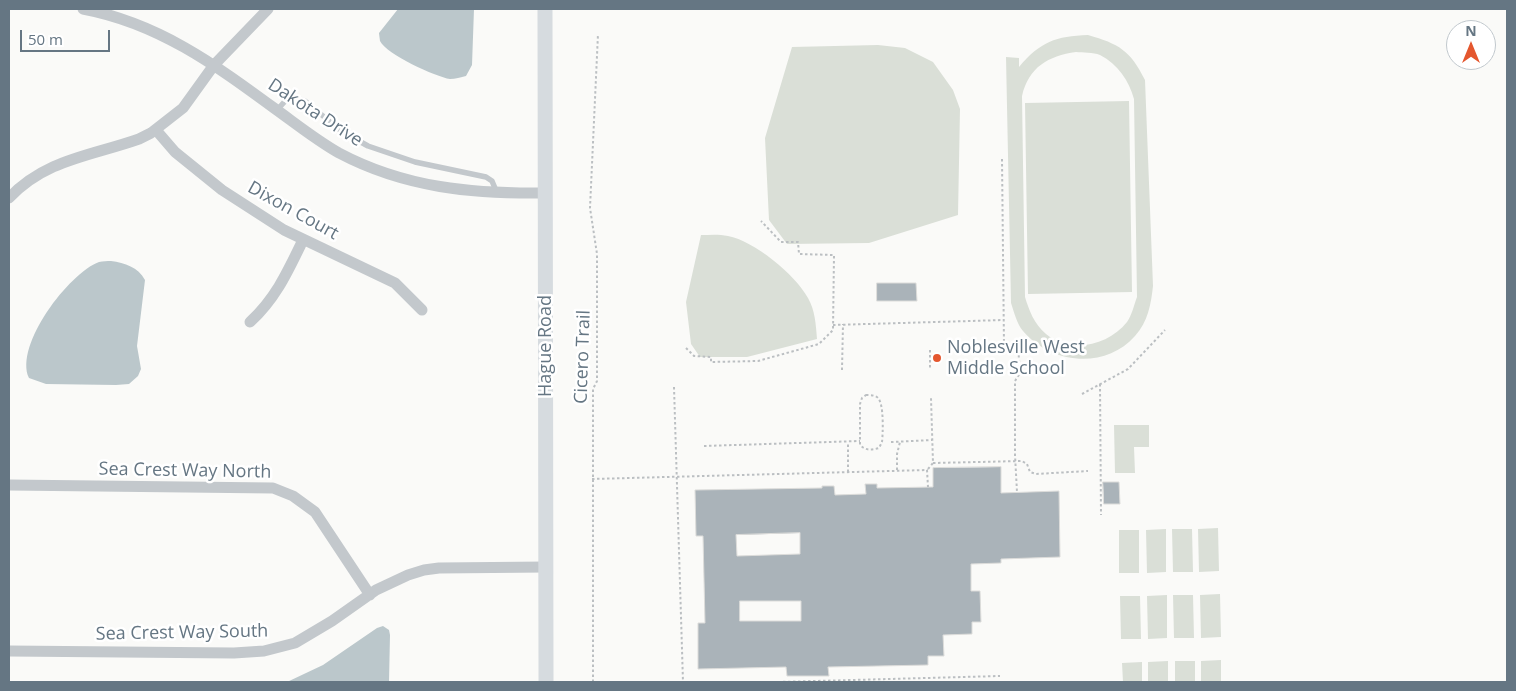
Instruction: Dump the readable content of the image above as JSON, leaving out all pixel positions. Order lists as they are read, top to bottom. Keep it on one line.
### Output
{"streets":{"main road":["Hague Road"],"street":["Dakota Drive","Dixon Court","Sea Crest Way North","Sea Crest Way South"],"path":["Cicero Trail"]},"crossings":[["Dakota Drive","Hague Road"],["Hague Road","Sea Crest Way South"],["Sea Crest Way North","Sea Crest Way South"]],"places":["Noblesville West Middle School"],"scale_bar":"50 m","north":"top"}
